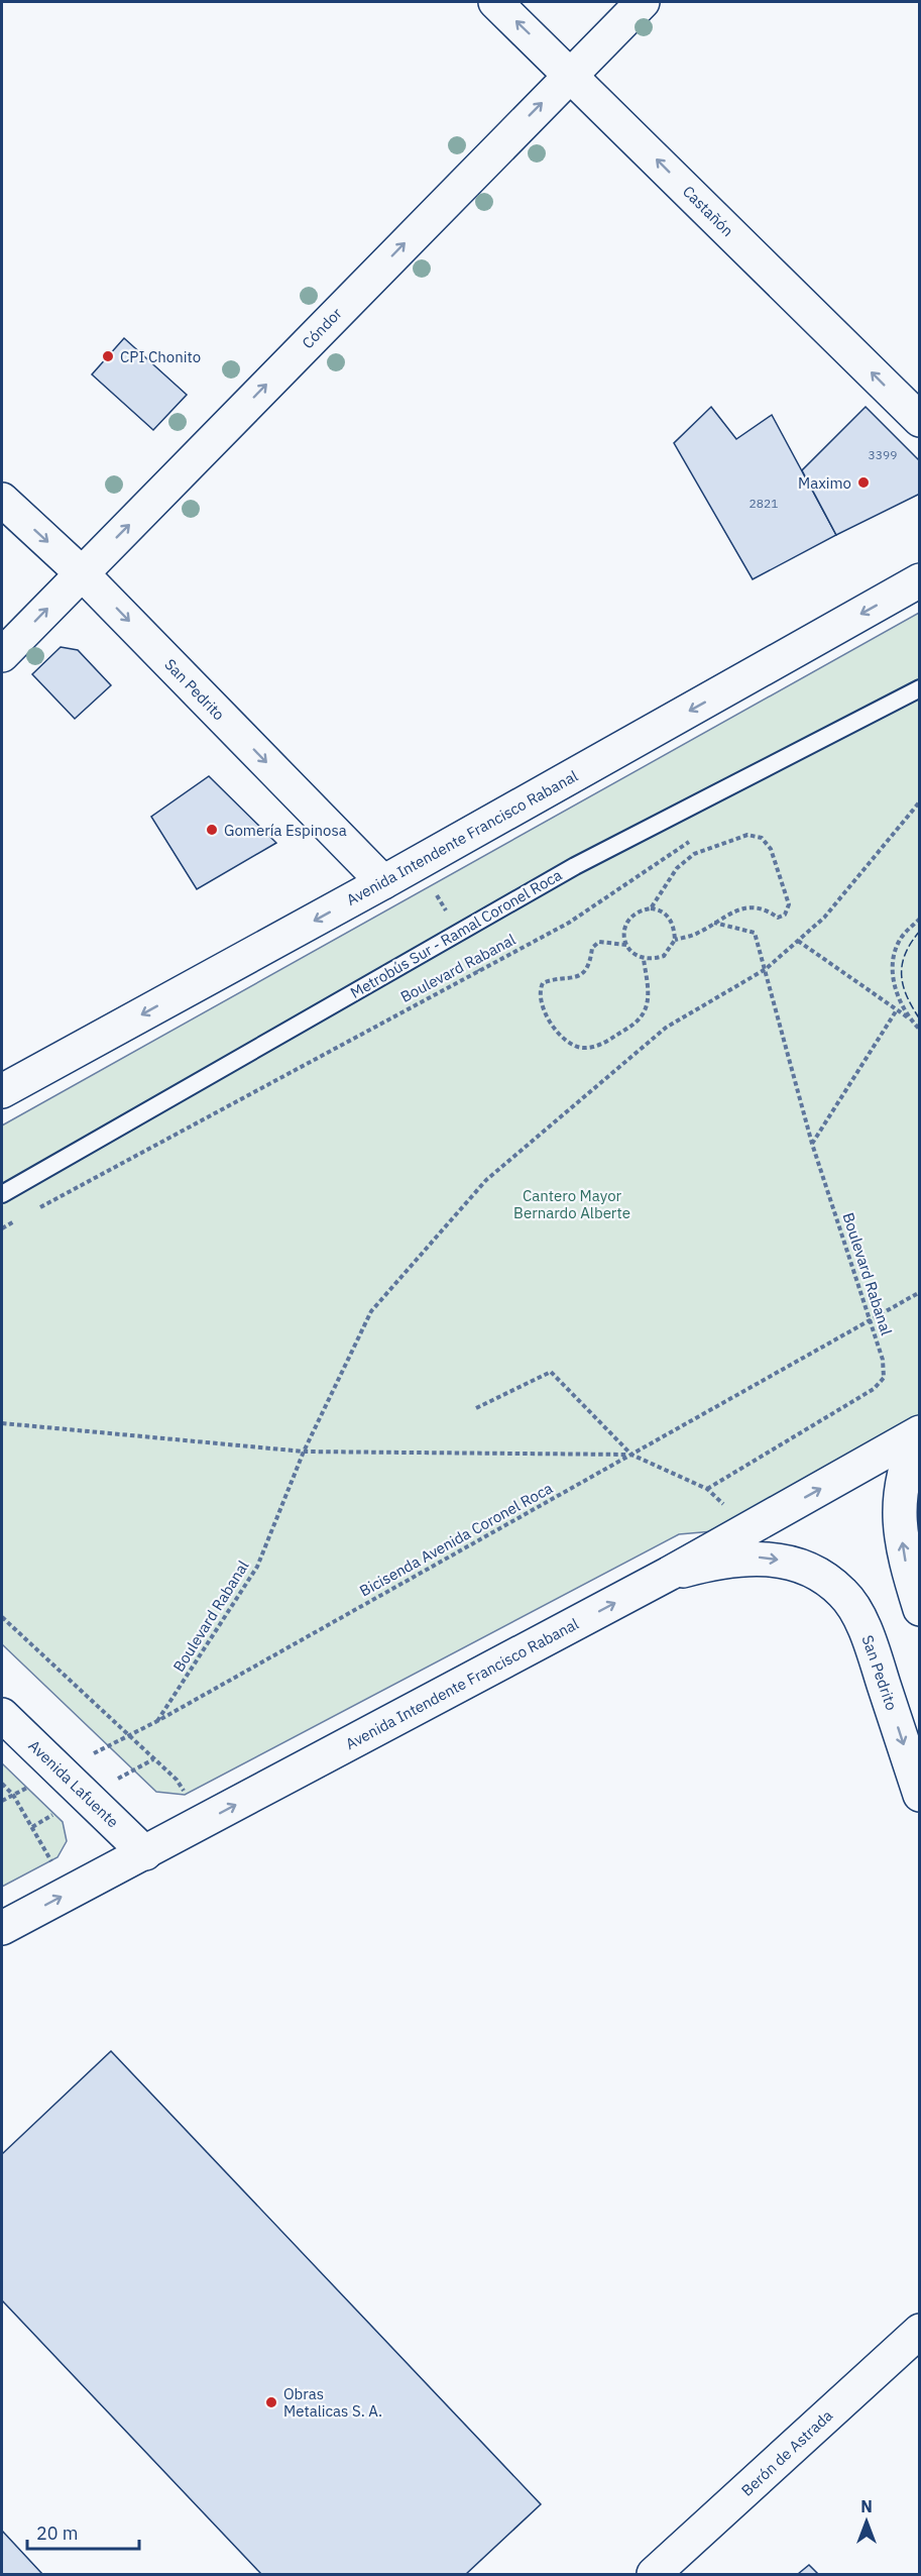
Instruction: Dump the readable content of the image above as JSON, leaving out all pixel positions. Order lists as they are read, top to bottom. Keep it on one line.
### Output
{"streets":{"street":["Castañón","Cóndor","San Pedrito","Avenida Intendente Francisco Rabanal","Avenida Lafuente","Berón de Astrada"],"lane":["Metrobús Sur - Ramal Coronel Roca"],"path":["Boulevard Rabanal","Bicisenda Avenida Coronel Roca"]},"crossings":[["Castañón","Cóndor"],["Cóndor","San Pedrito"],["San Pedrito","Avenida Intendente Francisco Rabanal"],["Avenida Intendente Francisco Rabanal","Avenida Lafuente"],["Boulevard Rabanal","Bicisenda Avenida Coronel Roca"],["Bicisenda Avenida Coronel Roca","Avenida Lafuente"]],"one_way":["Castañón","Cóndor","San Pedrito"],"parks":["Cantero Mayor Bernardo Alberte"],"places":["CPI Chonito","Maximo","Gomería Espinosa","Obras Metalicas S. A."],"house_numbers":["3399","2821"],"scale_bar":"20 m","north":"top"}
